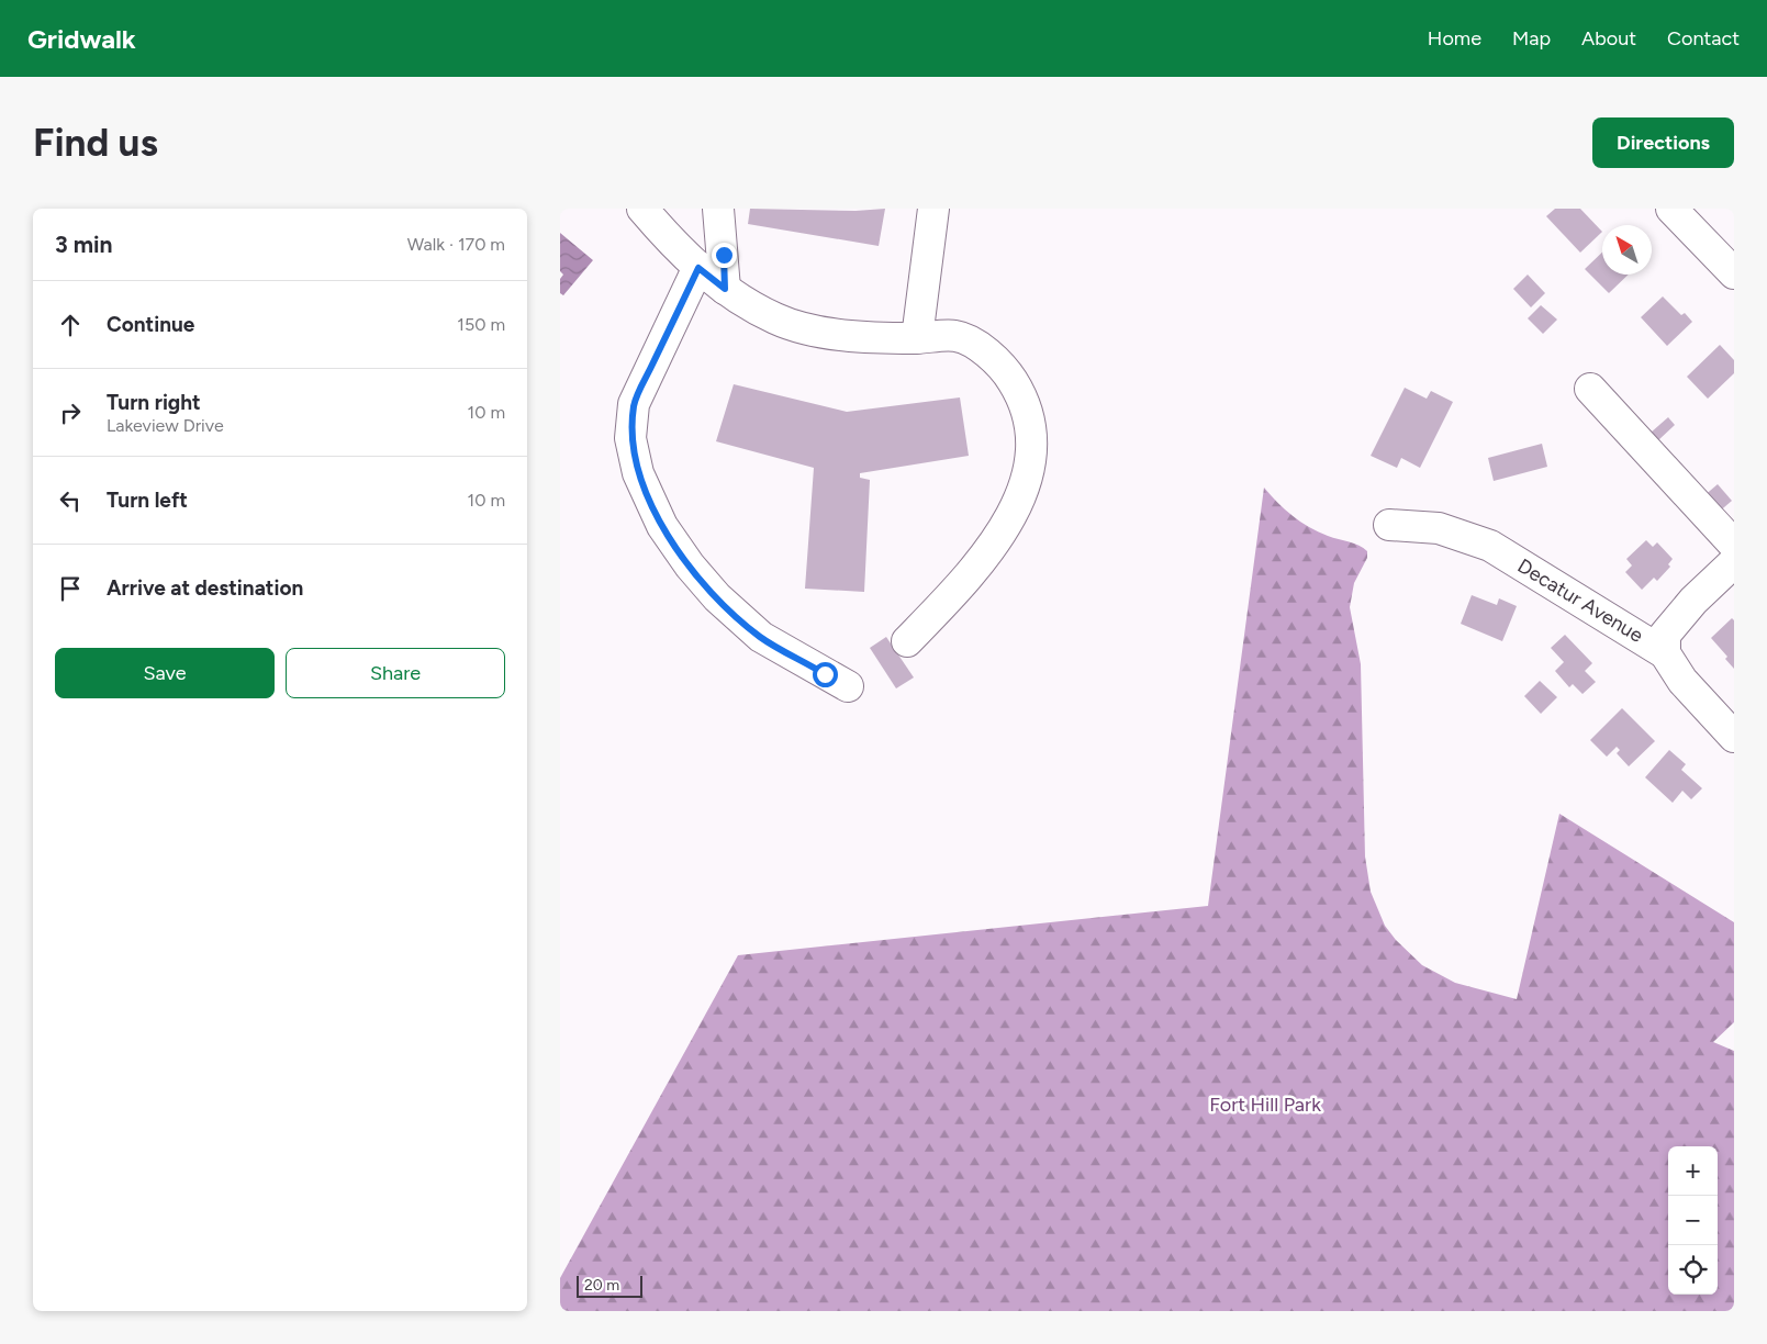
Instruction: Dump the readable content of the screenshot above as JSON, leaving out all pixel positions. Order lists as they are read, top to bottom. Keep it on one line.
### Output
{"streets":{"street":["Decatur Avenue"]},"parks":["Fort Hill Park"],"scale_bar":"20 m","north":"top left","page":{"header":"Gridwalk","nav":["Home","Map","About","Contact"],"buttons":["Directions",["Save","Share"]],"title":"Find us","heading":["3 min","Walk · 170 m"],"list":[["Continue","150 m"],["Turn right","Lakeview Drive","10 m"],["Turn left","10 m"],"Arrive at destination"],"map_buttons":["+","−"],"scale":"20 m"}}
